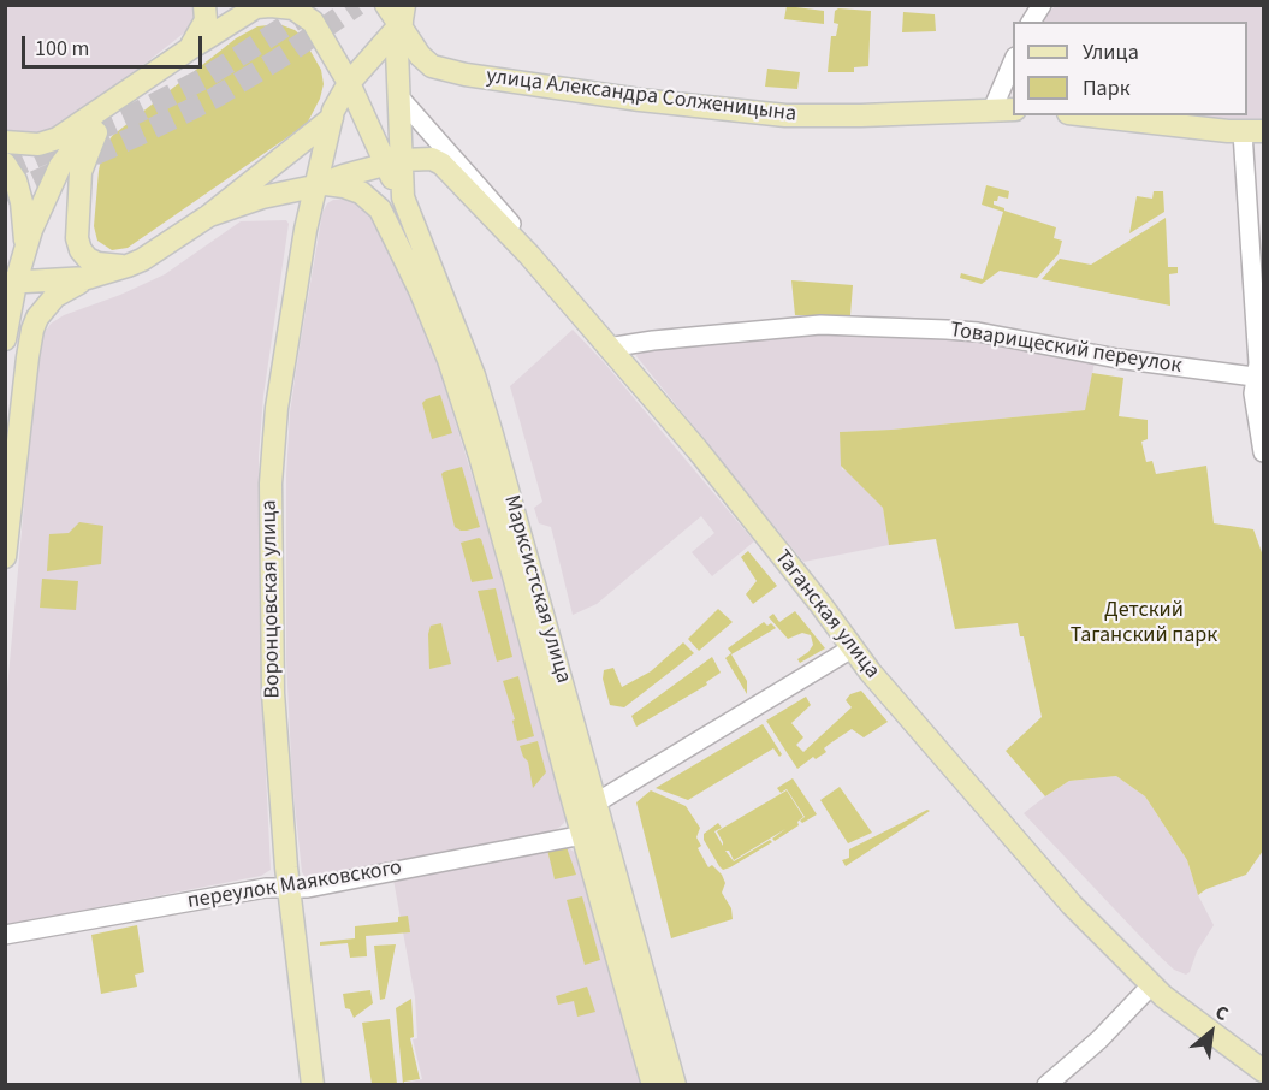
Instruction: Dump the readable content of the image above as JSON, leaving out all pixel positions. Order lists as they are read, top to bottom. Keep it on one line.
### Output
{"streets":{"main road":["улица Александра Солженицына","Марксистская улица","Воронцовская улица","Таганская улица"],"street":["Товарищеский переулок","переулок Маяковского"]},"crossings":[["улица Александра Солженицына","Воронцовская улица"],["Товарищеский переулок","Таганская улица"],["Марксистская улица","Воронцовская улица"],["Марксистская улица","Таганская улица"],["Марксистская улица","переулок Маяковского"],["Воронцовская улица","Таганская улица"],["Воронцовская улица","переулок Маяковского"]],"parks":["Детский Таганский парк"],"legend":["Улица","Парк"],"scale_bar":"100 m","north":"top right"}
